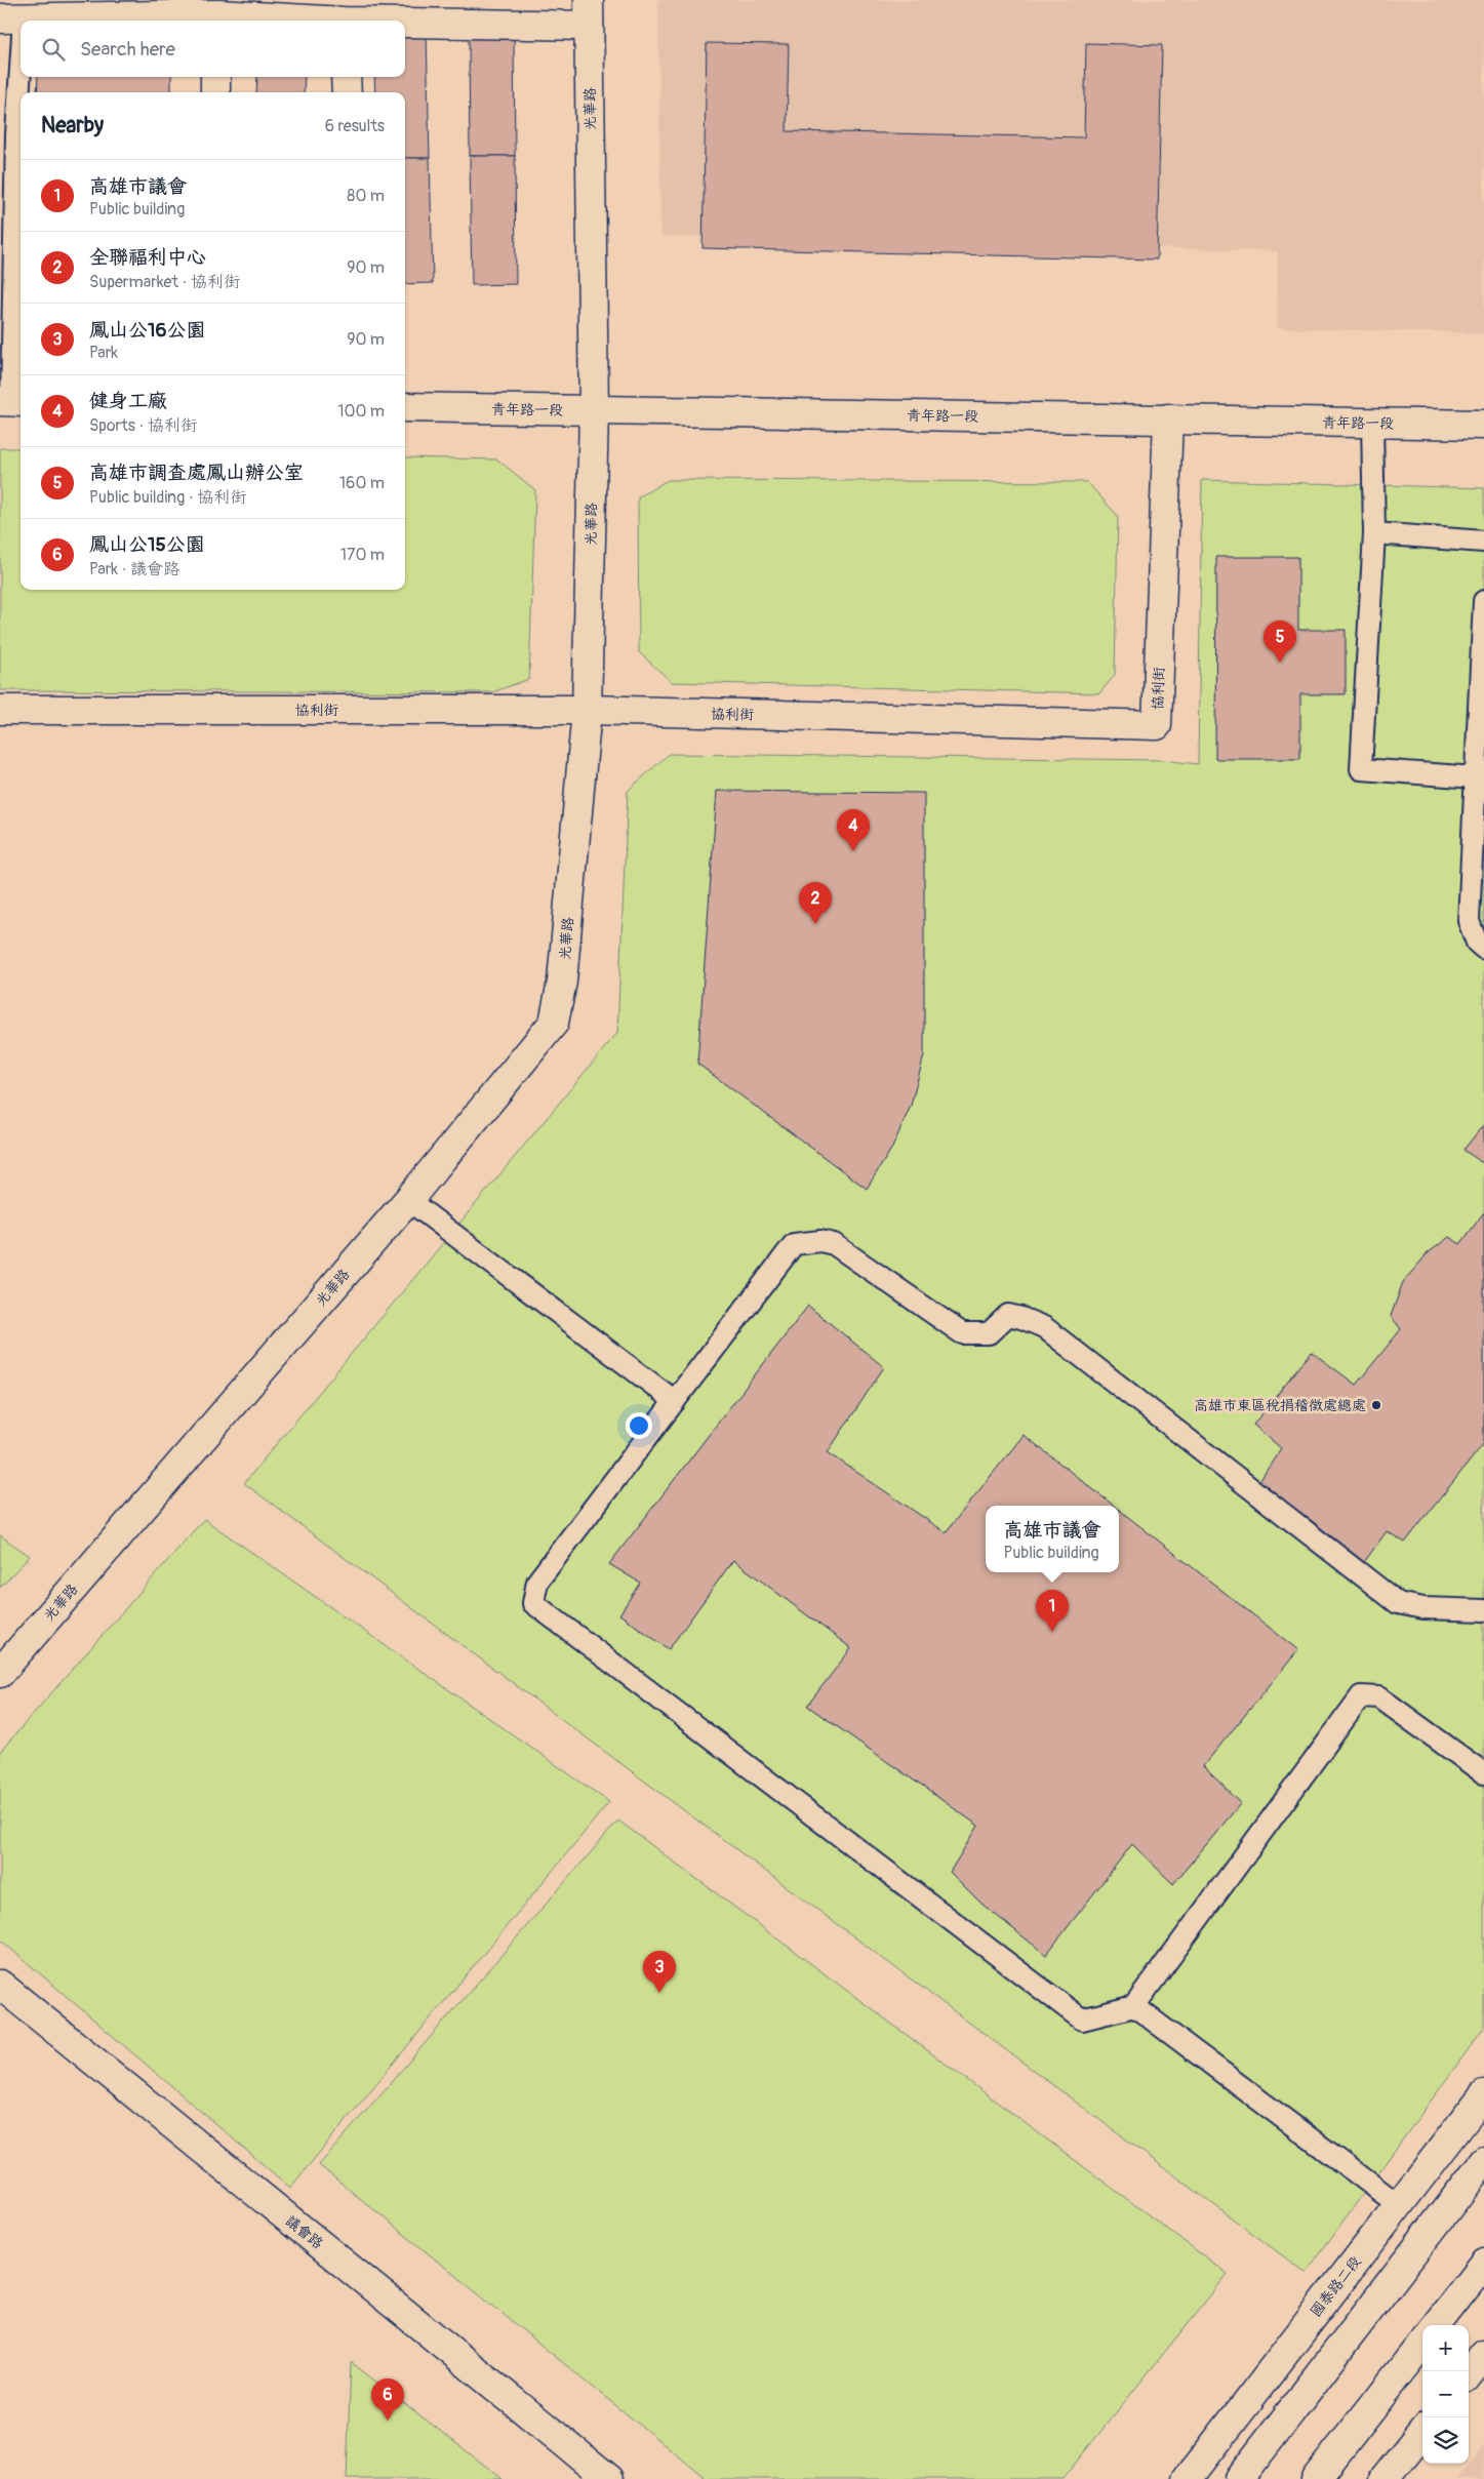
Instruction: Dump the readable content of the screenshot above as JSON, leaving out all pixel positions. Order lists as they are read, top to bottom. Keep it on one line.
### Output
{"streets":{"street":["光華路","青年路一段","協利街","議會路","國泰路二段"]},"crossings":[["光華路","青年路一段"],["光華路","協利街"],["青年路一段","協利街"]],"places":["高雄市東區稅捐稽徵處總處"],"page":{"search":"Search here","heading":["Nearby","6 results"],"list":[{"mark":"1","name":"高雄市議會","note":"Public building","value":"80 m"},{"mark":"2","name":"全聯福利中心","note":"Supermarket · 協利街","value":"90 m"},{"mark":"3","name":"鳳山公16公園","note":"Park","value":"90 m"},{"mark":"4","name":"健身工廠","note":"Sports · 協利街","value":"100 m"},{"mark":"5","name":"高雄市調查處鳳山辦公室","note":"Public building · 協利街","value":"160 m"},{"mark":"6","name":"鳳山公15公園","note":"Park · 議會路","value":"170 m"}],"pins":["5","4","2","1","3","6"],"popup":["高雄市議會","Public building"],"map_buttons":["+","−"]}}
